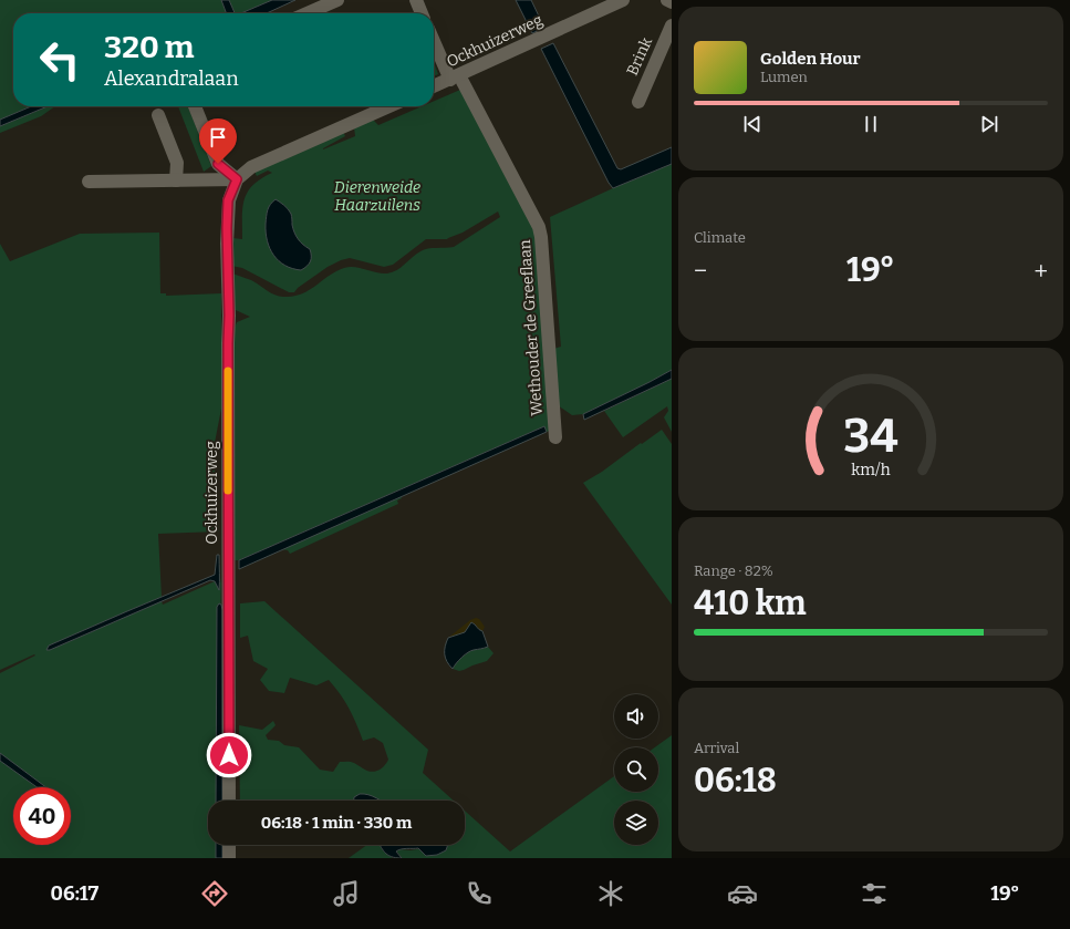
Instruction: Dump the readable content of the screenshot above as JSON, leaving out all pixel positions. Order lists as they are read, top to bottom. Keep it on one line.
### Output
{"streets":{"street":["Ockhuizerweg","Brink","Wethouder de Greeflaan"]},"crossings":[["Ockhuizerweg","Wethouder de Greeflaan"]],"parks":["Dierenweide Haarzuilens"],"page":{"turn":["320 m","Alexandralaan"],"song":["Golden Hour","Lumen"],"tile":["Climate",["Range · 82%","410 km"],["Arrival","06:18"]],"heat":["−","19°","+"],"limit":"40","trip":"06:18 · 1 min · 330 m","tabs":["06:17","19°"],"gauge":["34","km/h"]}}
